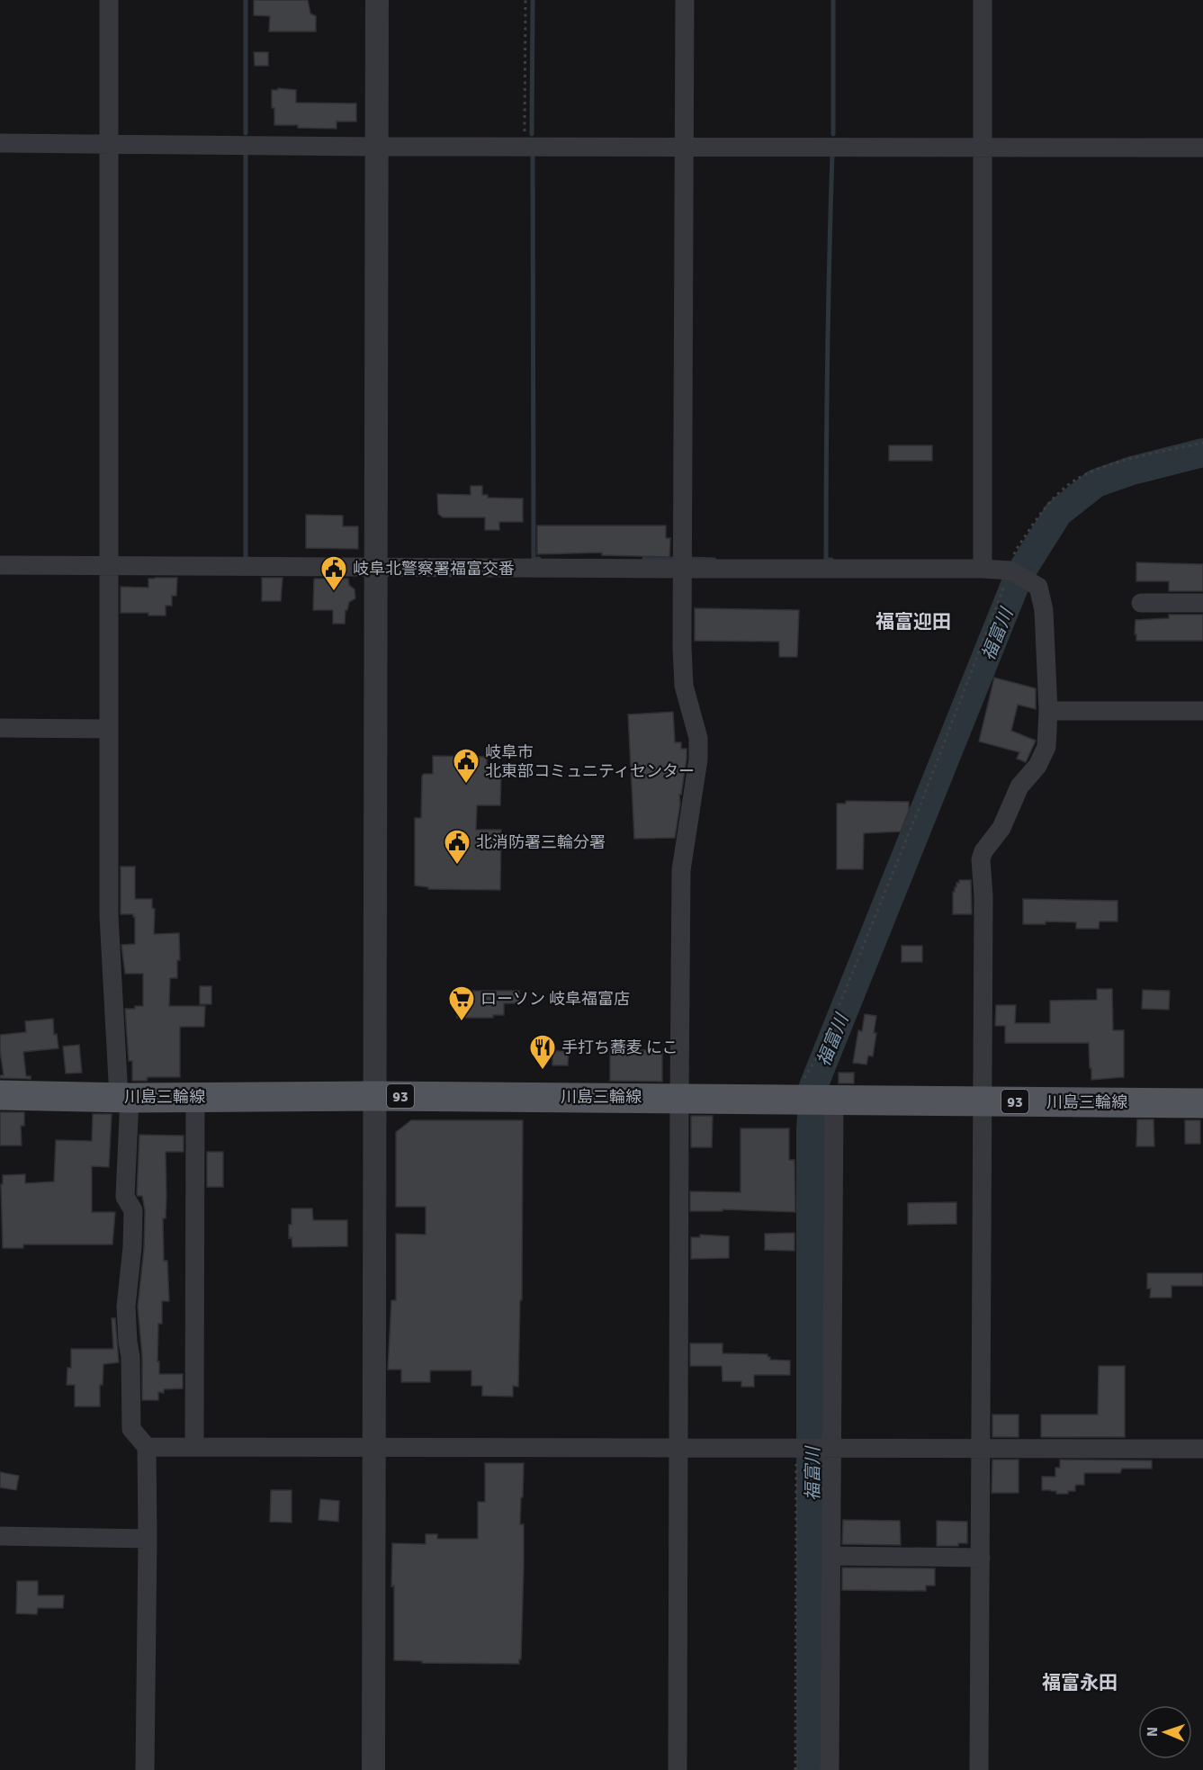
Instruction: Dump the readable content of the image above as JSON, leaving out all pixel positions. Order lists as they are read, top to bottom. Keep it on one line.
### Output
{"streets":{"main road":["93","川島三輪線"]},"districts":["福富迎田","福富永田"],"water":["福富川"],"places":{"public building":["岐阜北警察署福富交番","岐阜市 北東部コミュニティセンター","北消防署三輪分署"],"supermarket":["ローソン 岐阜福富店"],"restaurant":["手打ち蕎麦 にこ"]},"north":"left"}
